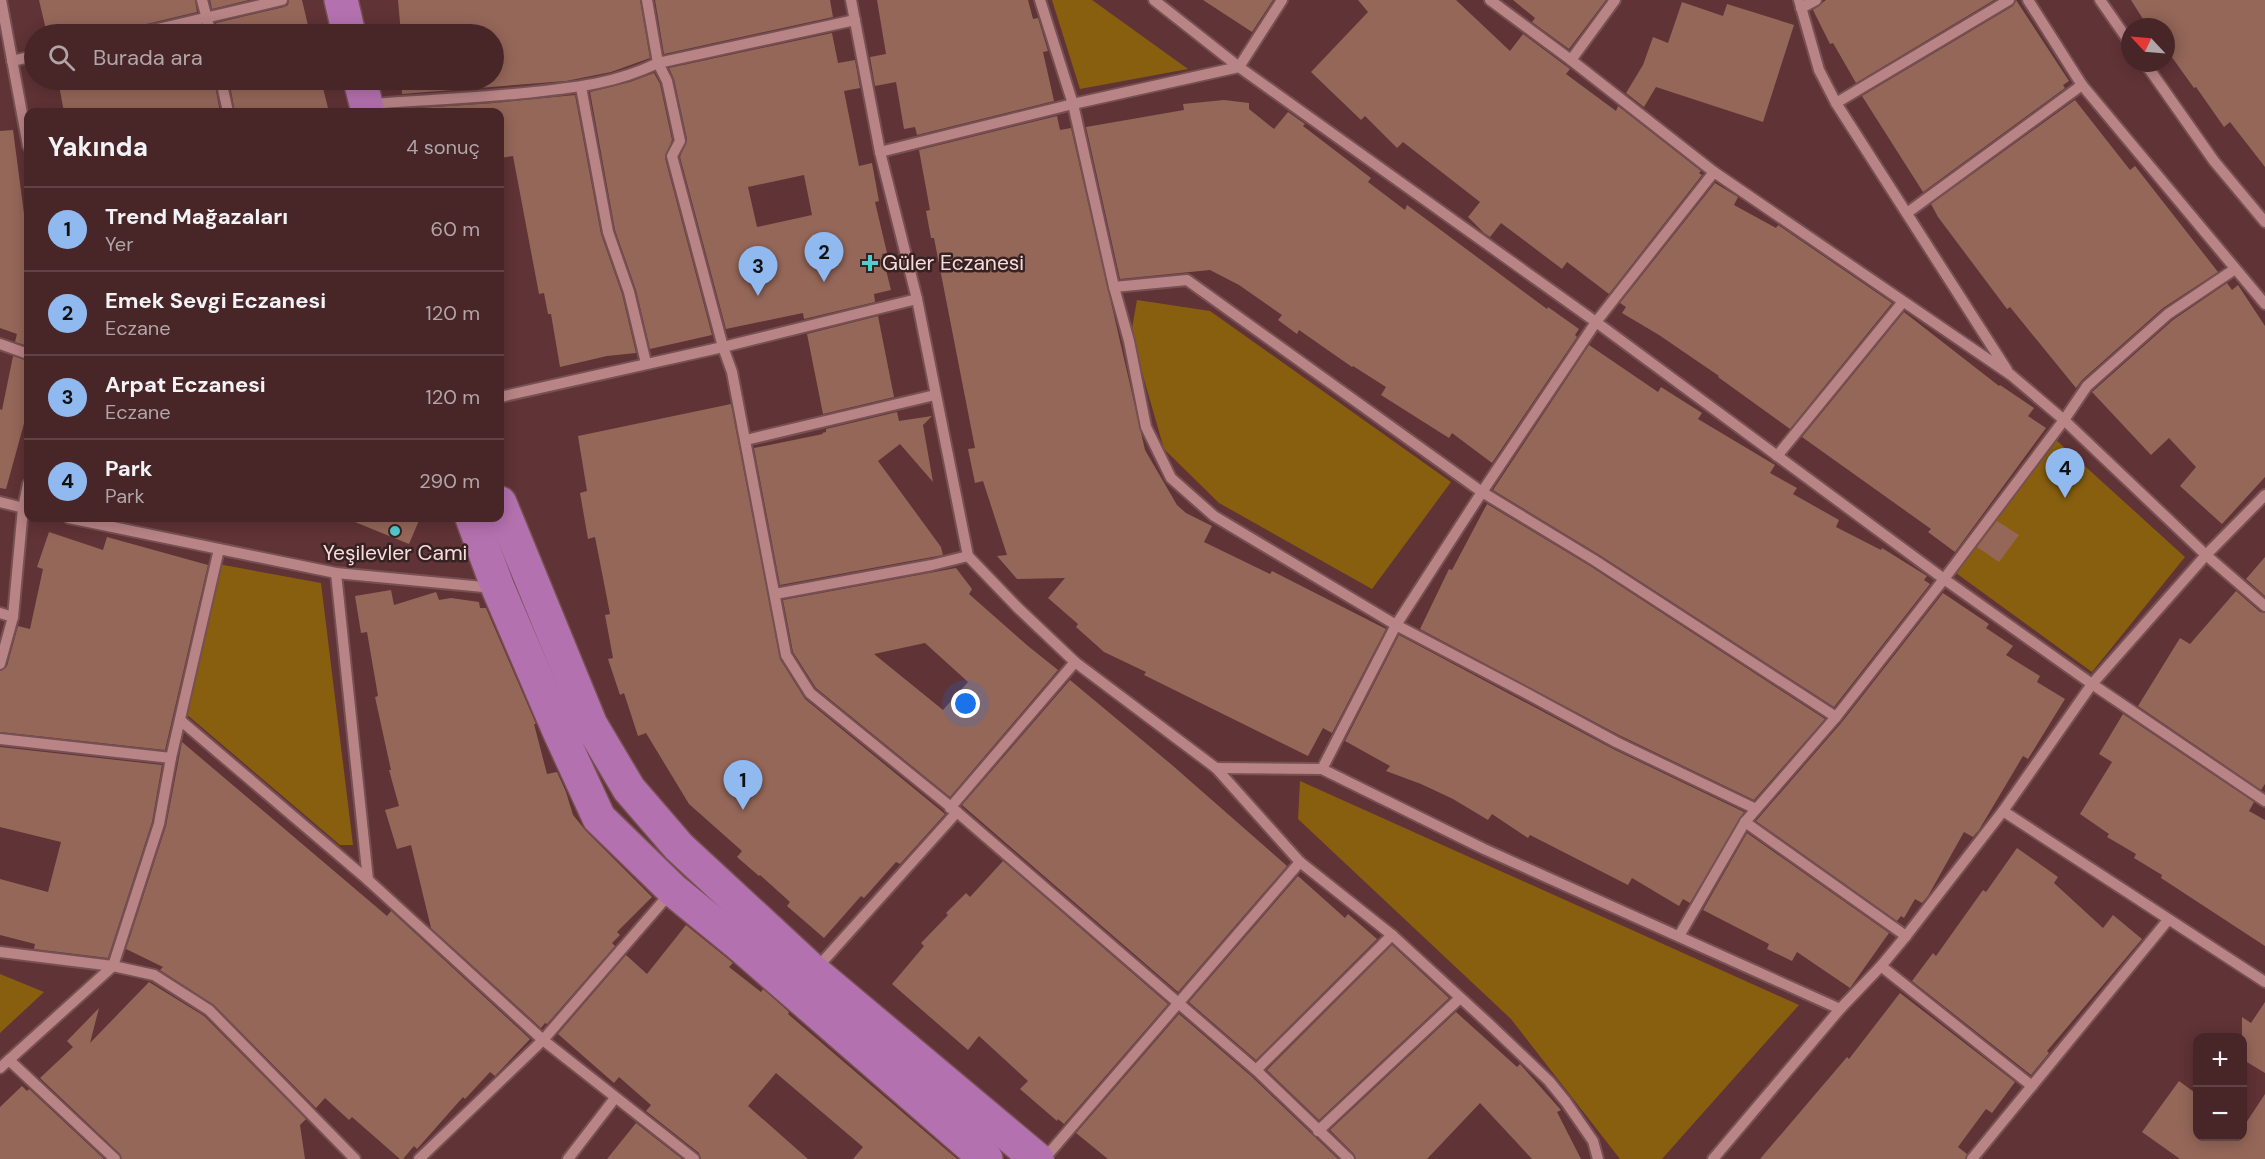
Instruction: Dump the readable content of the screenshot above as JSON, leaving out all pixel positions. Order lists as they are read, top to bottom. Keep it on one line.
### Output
{"places":{"health":["Güler Eczanesi"],"other":["Yeşilevler Cami"]},"north":"top left","page":{"search":"Burada ara","heading":["Yakında","4 sonuç"],"list":[{"mark":"1","name":"Trend Mağazaları","note":"Yer","value":"60 m"},{"mark":"2","name":"Emek Sevgi Eczanesi","note":"Eczane","value":"120 m"},{"mark":"3","name":"Arpat Eczanesi","note":"Eczane","value":"120 m"},{"mark":"4","name":"Park","note":"Park","value":"290 m"}],"pins":["2","3","4","1"],"map_buttons":["+","−"]}}
